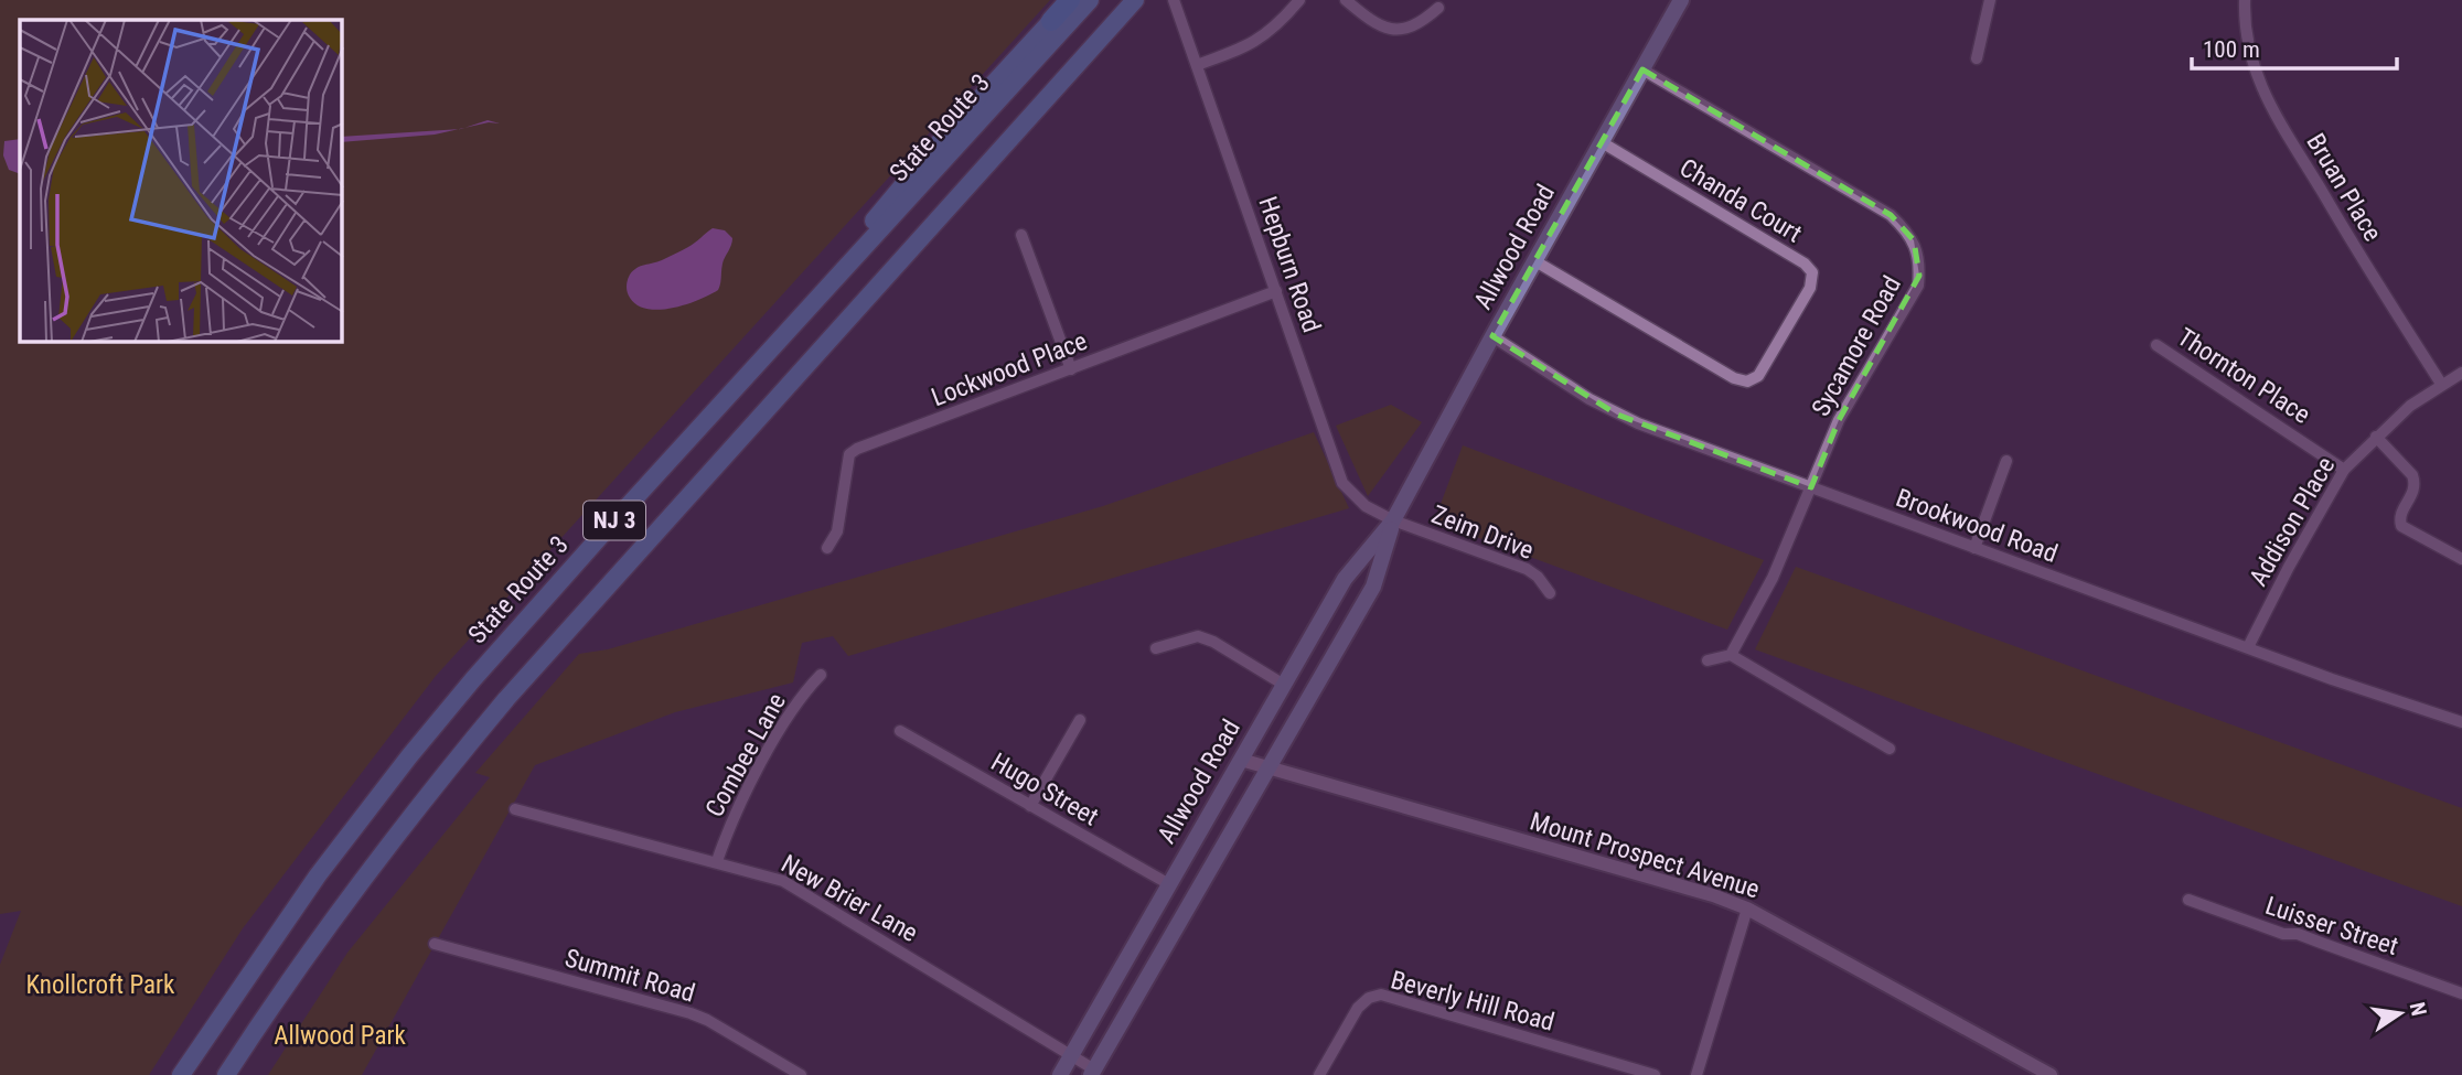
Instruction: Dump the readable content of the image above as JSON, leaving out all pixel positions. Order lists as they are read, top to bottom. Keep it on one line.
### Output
{"streets":{"highway":["State Route 3","NJ 3"],"main road":["Allwood Road"],"street":["Bruan Place","Chanda Court","Hepburn Road","Sycamore Road","Lockwood Place","Thornton Place","Addison Place","Brookwood Road","Zeim Drive","Combee Lane","Hugo Street","Mount Prospect Avenue","New Brier Lane","Luisser Street","Summit Road","Beverly Hill Road"]},"crossings":[["Bruan Place","Addison Place"],["Chanda Court","Allwood Road"],["Allwood Road","Hepburn Road"],["Allwood Road","Sycamore Road"],["Allwood Road","Brookwood Road"],["Allwood Road","Zeim Drive"],["Allwood Road","Hugo Street"],["Allwood Road","Mount Prospect Avenue"],["Allwood Road","New Brier Lane"],["Hepburn Road","Lockwood Place"],["Hepburn Road","Zeim Drive"],["Sycamore Road","Brookwood Road"],["Thornton Place","Addison Place"],["Addison Place","Brookwood Road"],["Combee Lane","New Brier Lane"]],"parks":["Knollcroft Park","Allwood Park"],"scale_bar":"100 m","north":"right"}
